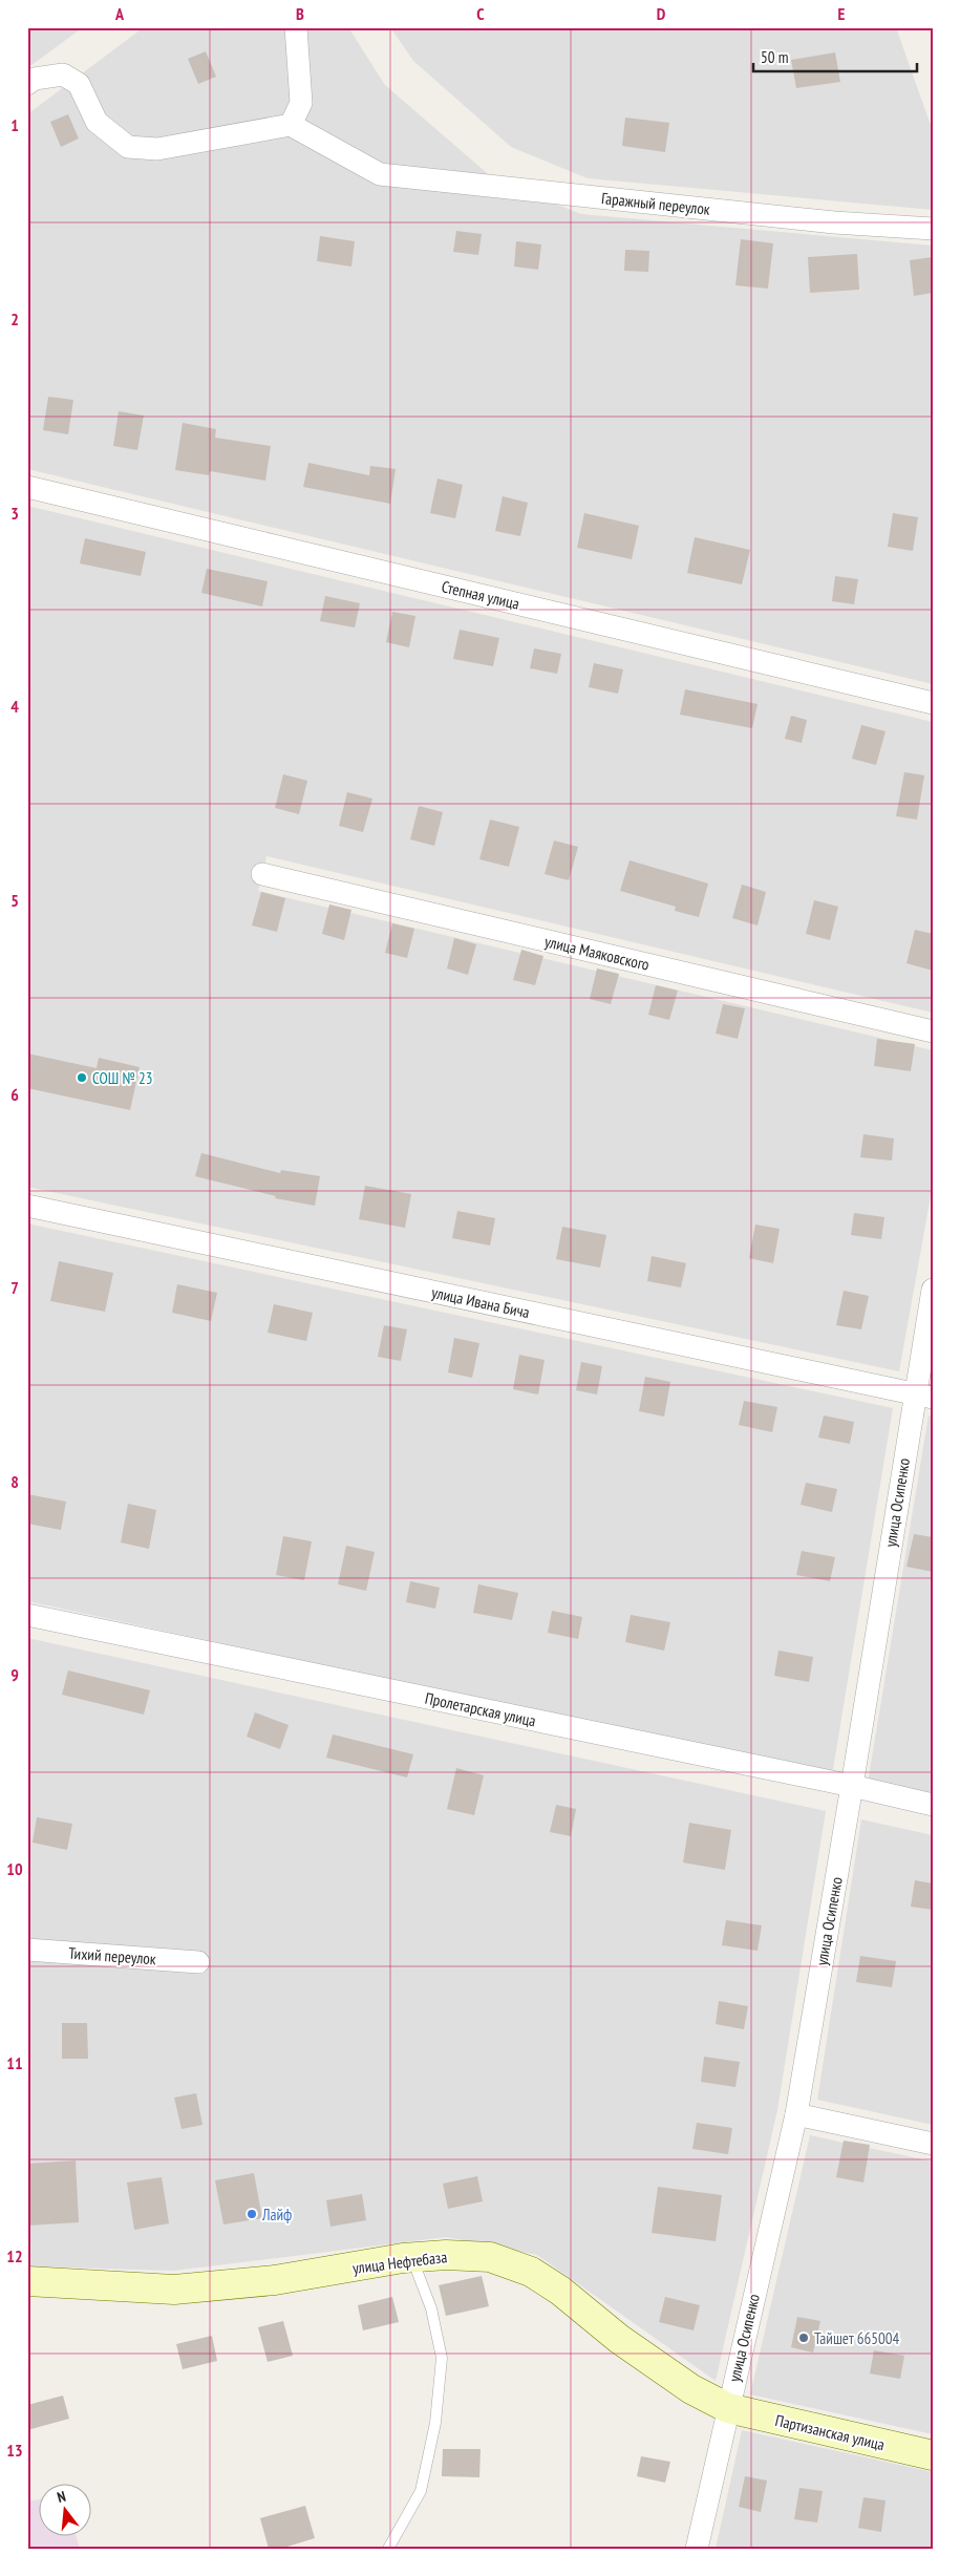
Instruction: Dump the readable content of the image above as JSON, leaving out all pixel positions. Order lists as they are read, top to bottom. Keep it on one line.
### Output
{"streets":{"main road":["улица Нефтебаза","Партизанская улица"],"street":["Гаражный переулок","Степная улица","улица Маяковского","улица Ивана Бича","улица Осипенко","Пролетарская улица","Тихий переулок"]},"crossings":[["улица Ивана Бича","улица Осипенко"],["улица Осипенко","Пролетарская улица"],["улица Осипенко","улица Нефтебаза"],["улица Осипенко","Партизанская улица"],["улица Нефтебаза","Партизанская улица"]],"places":["СОШ № 23","Лайф","Тайшет 665004"],"scale_bar":"50 m","north":"top","grid":{"columns":["A","B","C","D","E"],"rows":["1","2","3","4","5","6","7","8","9","10","11","12","13"]}}
